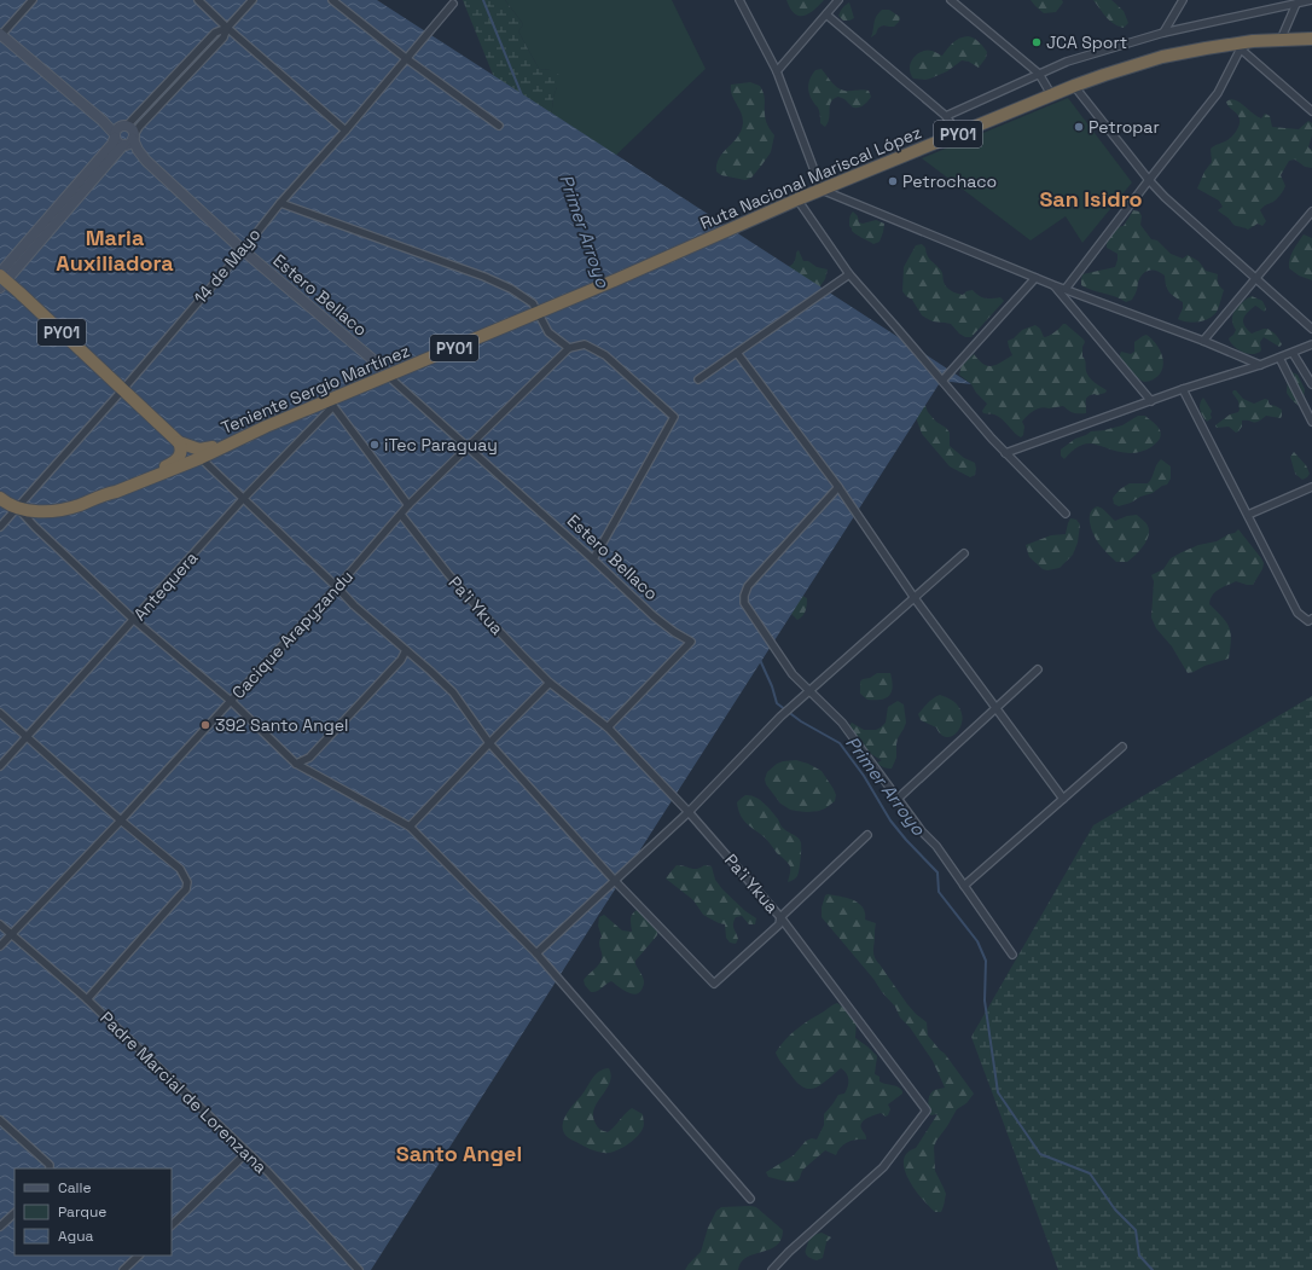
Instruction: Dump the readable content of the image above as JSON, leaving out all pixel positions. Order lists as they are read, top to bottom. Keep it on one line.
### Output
{"streets":{"highway":["PY01","Ruta Nacional Mariscal López","Teniente Sergio Martínez"],"street":["14 de Mayo","Estero Bellaco","Antequera","Pa'i Ykua","Cacique Arapyzandu","Padre Marcial de Lorenzana"]},"crossings":[["PY01","14 de Mayo"],["PY01","Teniente Sergio Martínez"],["Ruta Nacional Mariscal López","Teniente Sergio Martínez"],["14 de Mayo","Estero Bellaco"],["Estero Bellaco","Teniente Sergio Martínez"],["Estero Bellaco","Pa'i Ykua"],["Estero Bellaco","Cacique Arapyzandu"],["Teniente Sergio Martínez","Antequera"],["Pa'i Ykua","Cacique Arapyzandu"],["Cacique Arapyzandu","Padre Marcial de Lorenzana"]],"districts":["San Isidro","Maria Auxiliadora","Santo Angel"],"water":["Primer Arroyo"],"places":["JCA Sport","Petropar","Petrochaco","iTec Paraguay","392 Santo Angel"],"legend":["Calle","Parque","Agua"]}
